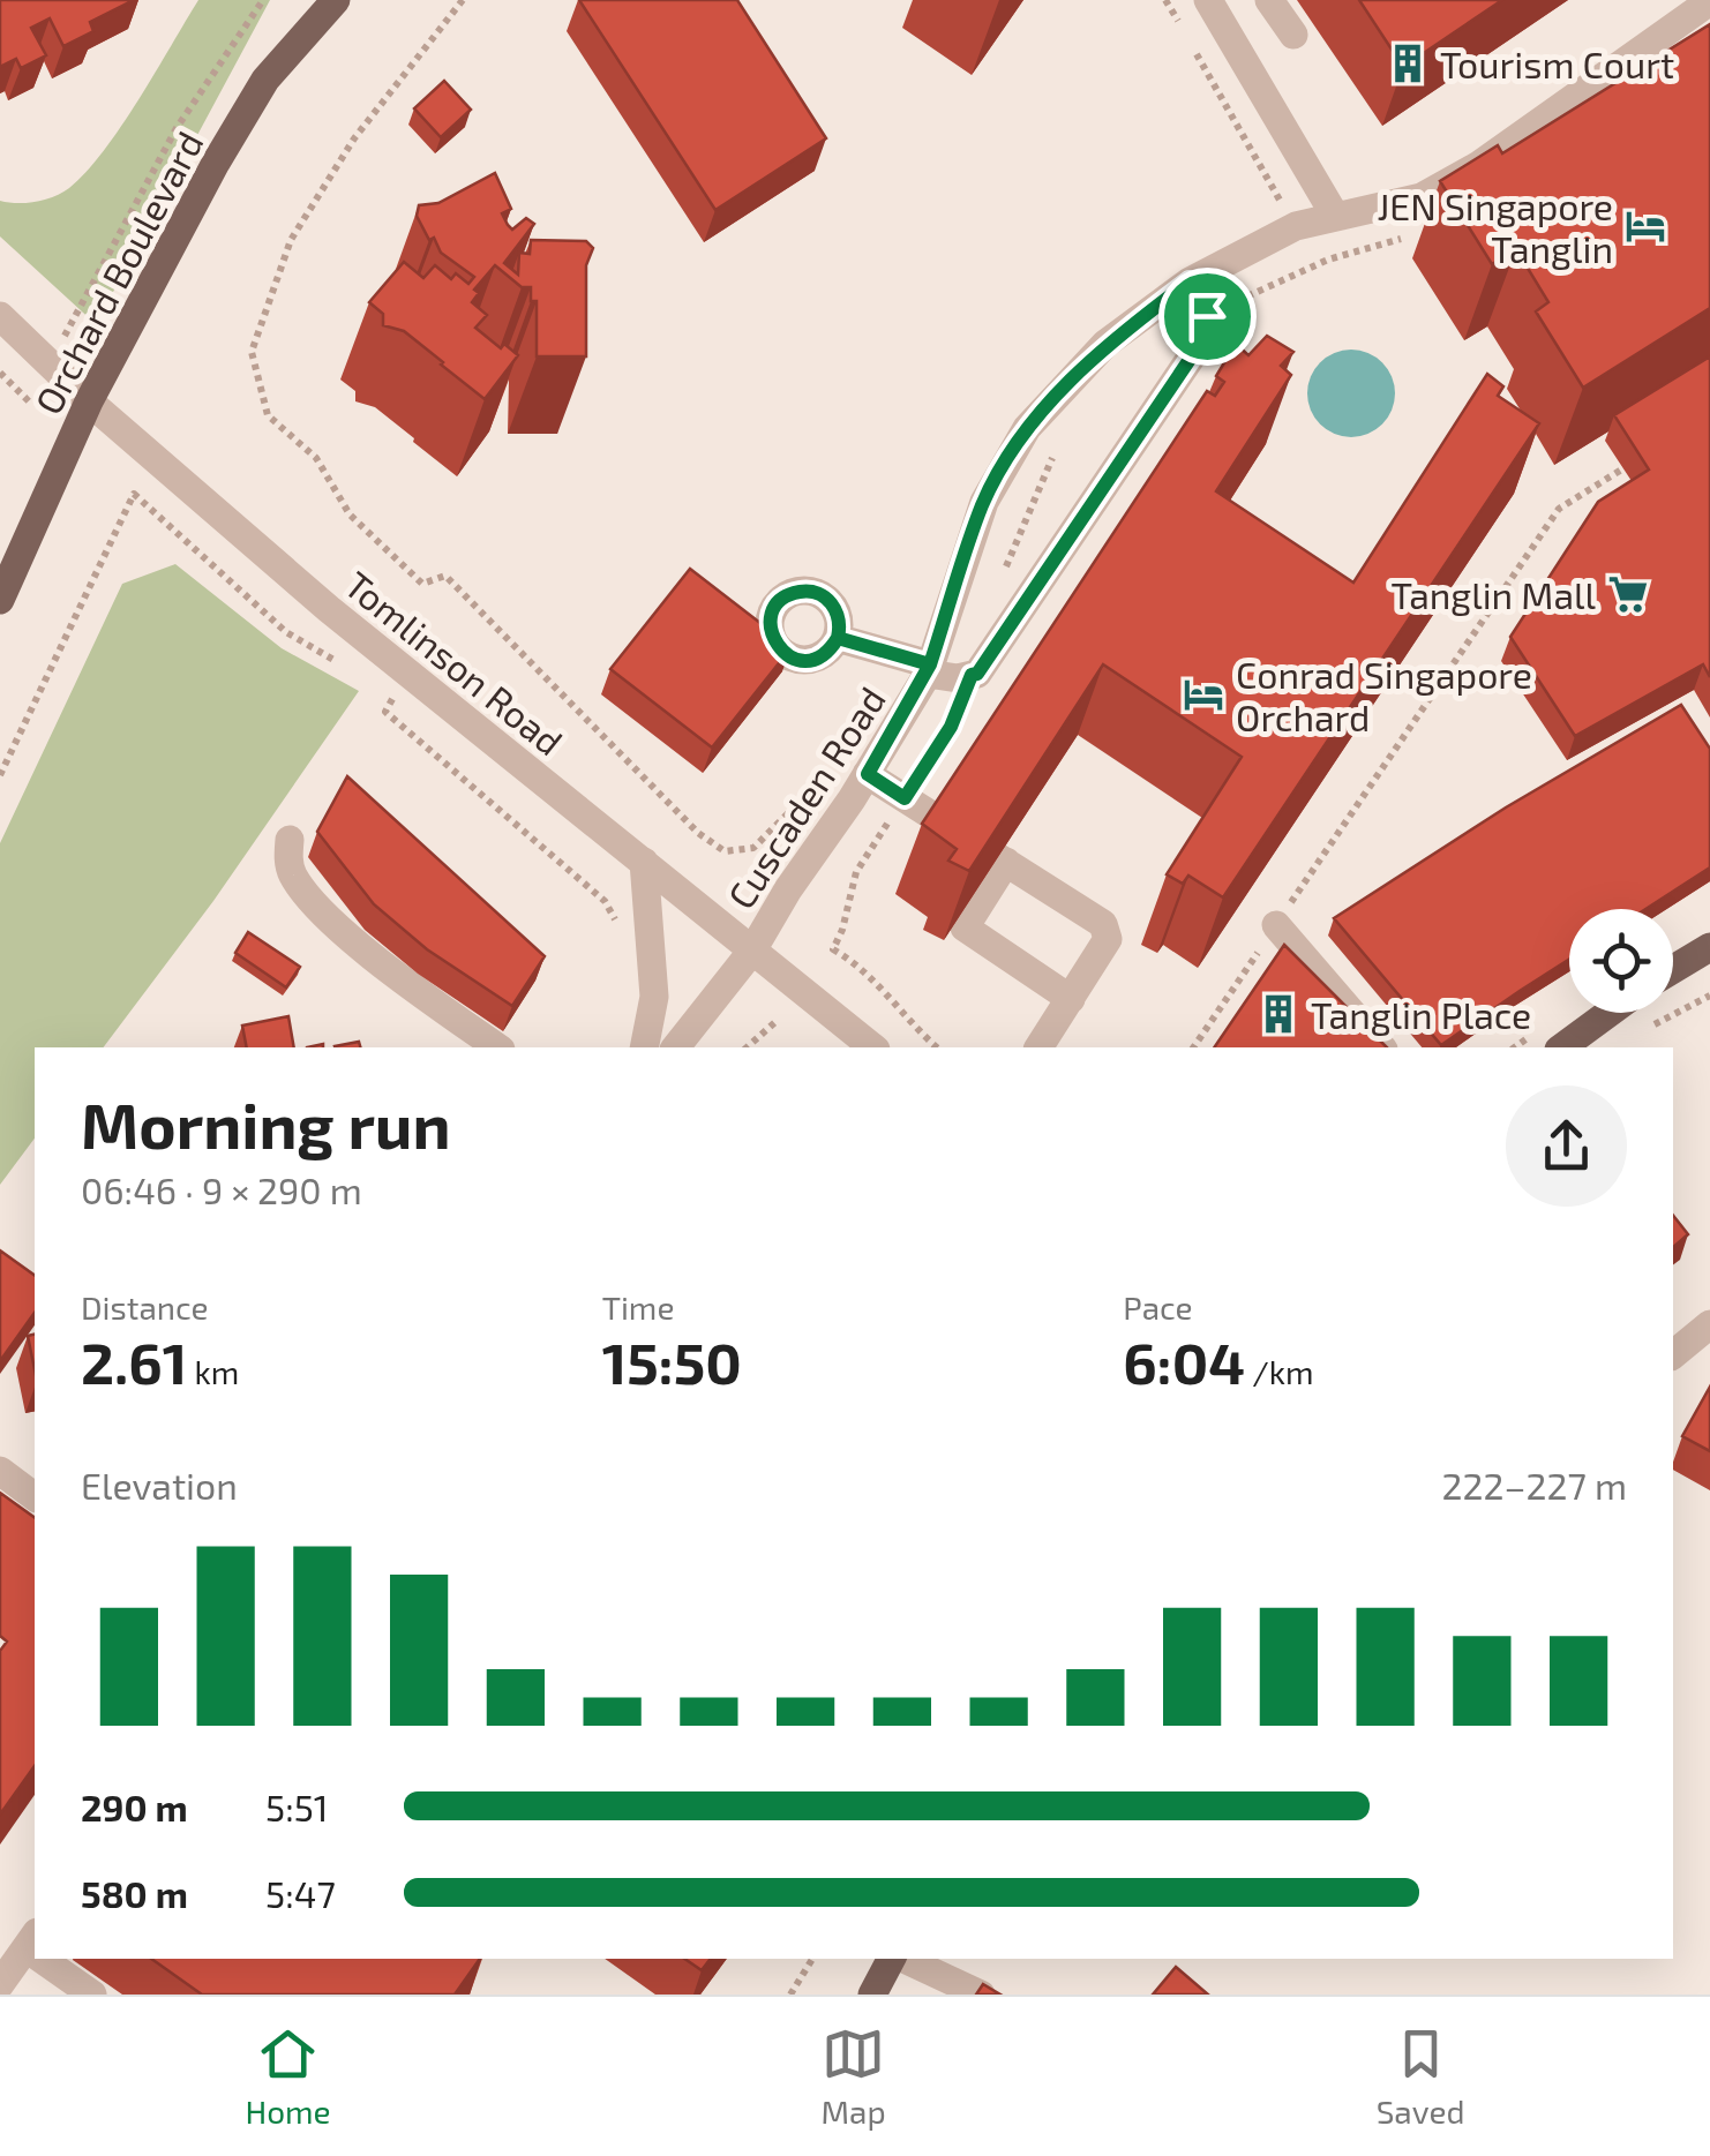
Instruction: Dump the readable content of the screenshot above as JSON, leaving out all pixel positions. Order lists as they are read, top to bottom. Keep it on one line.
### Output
{"streets":{"main road":["Orchard Boulevard"],"street":["Tomlinson Road","Cuscaden Road"]},"crossings":[["Orchard Boulevard","Tomlinson Road"],["Tomlinson Road","Cuscaden Road"]],"places":{"building":["Tourism Court","Tanglin Place"],"hotel":["JEN Singapore Tanglin","Conrad Singapore Orchard"],"supermarket":["Tanglin Mall"]},"page":{"heading":["Morning run","06:46 · 9 × 290 m"],"stats":[["Distance","2.61 km"],["Time","15:50"],["Pace","6:04 /km"]],"chart":["Elevation","222–227 m"],"list":[{"name":"290 m","note":"5:51"},{"name":"580 m","note":"5:47"}],"tabs":["Home","Map","Saved"]}}
